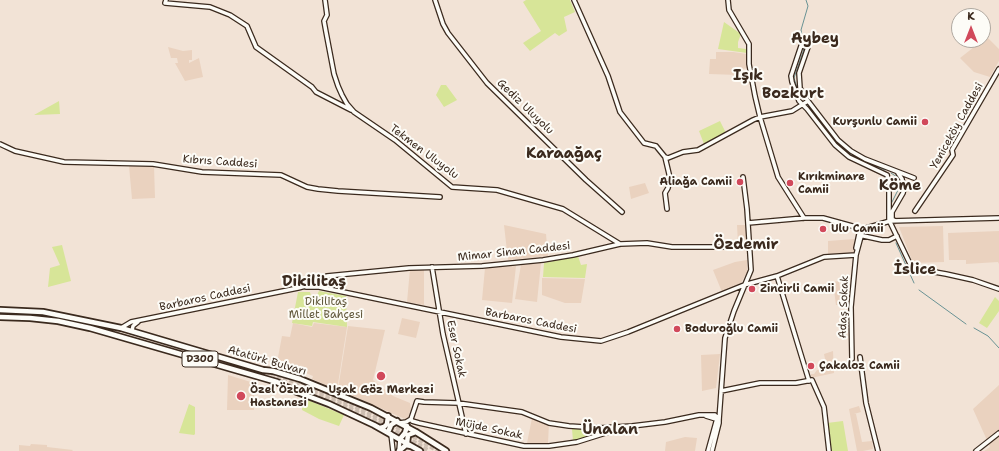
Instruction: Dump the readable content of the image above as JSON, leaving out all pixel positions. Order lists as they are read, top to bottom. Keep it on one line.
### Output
{"streets":{"highway":["D300","Atatürk Bulvarı"],"street":["Gediz Uluyolu","Yeniceköy Caddesi","Tekmen Uluyolu","Kıbrıs Caddesi","Mimar Sinan Caddesi","Barbaros Caddesi","Adaş Sokak","Eser Sokak","Müjde Sokak"]},"crossings":[["Tekmen Uluyolu","Mimar Sinan Caddesi"],["Mimar Sinan Caddesi","Eser Sokak"],["Barbaros Caddesi","Adaş Sokak"],["Barbaros Caddesi","Eser Sokak"],["Barbaros Caddesi","Atatürk Bulvarı"],["Eser Sokak","Müjde Sokak"]],"districts":["Aybey","Işık","Bozkurt","Karaağaç","Köme","Özdemir","İslice","Dikilitaş","Ünalan"],"parks":["Dikilitaş Millet Bahçesi"],"places":["Kurşunlu Camii","Aliağa Camii","Kırıkminare Camii","Ulu Camii","Zincirli Camii","Boduroğlu Camii","Çakaloz Camii","Uşak Göz Merkezi","Özel Öztan Hastanesi"],"north":"top"}
